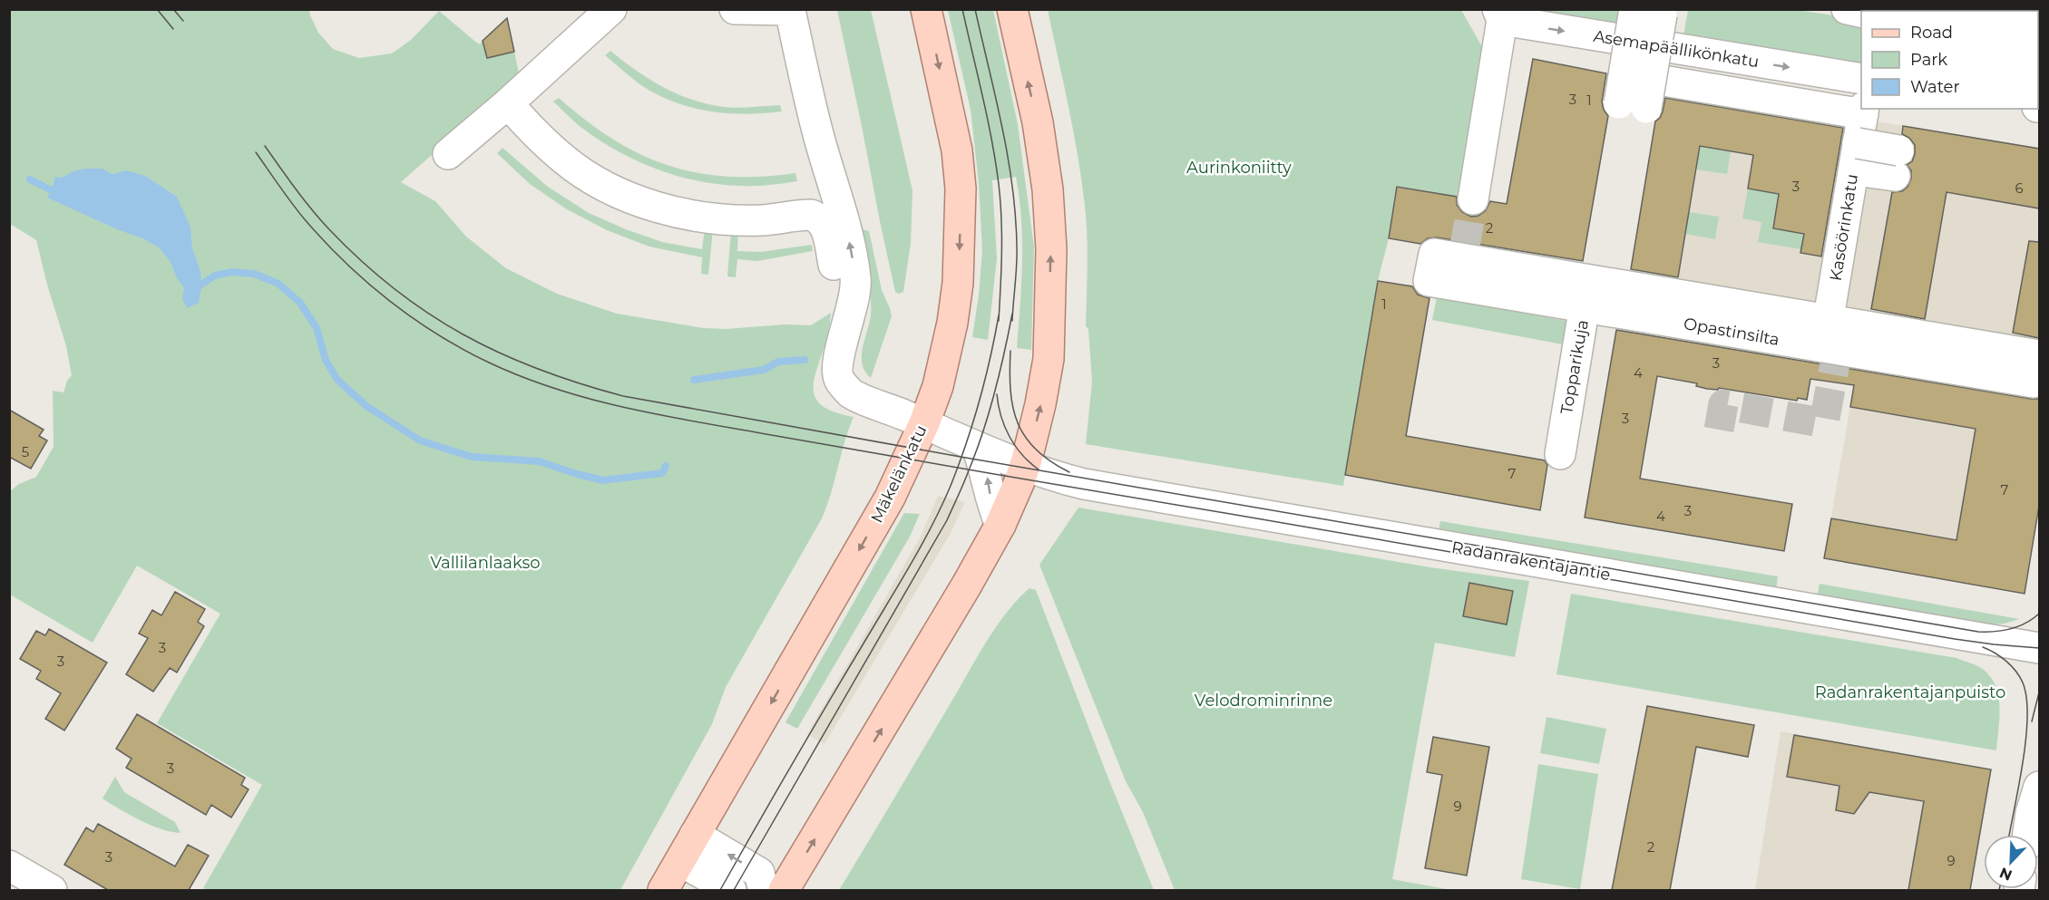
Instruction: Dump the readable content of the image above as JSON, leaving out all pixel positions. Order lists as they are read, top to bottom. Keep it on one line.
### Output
{"streets":{"main road":["Mäkelänkatu"],"street":["Asemapäällikönkatu","Kasöörinkatu","Opastinsilta","Topparikuja","Radanrakentajantie"]},"crossings":[["Kasöörinkatu","Opastinsilta"],["Opastinsilta","Topparikuja"],["Mäkelänkatu","Radanrakentajantie"]],"parks":["Aurinkoniitty","Vallilanlaakso","Radanrakentajanpuisto","Velodrominrinne"],"house_numbers":["3","1","3","6","2","1","3","4","3","5","7","7","3","4","3","3","3","9","2","3","9"],"legend":["Road","Park","Water"],"north":"bottom left"}
